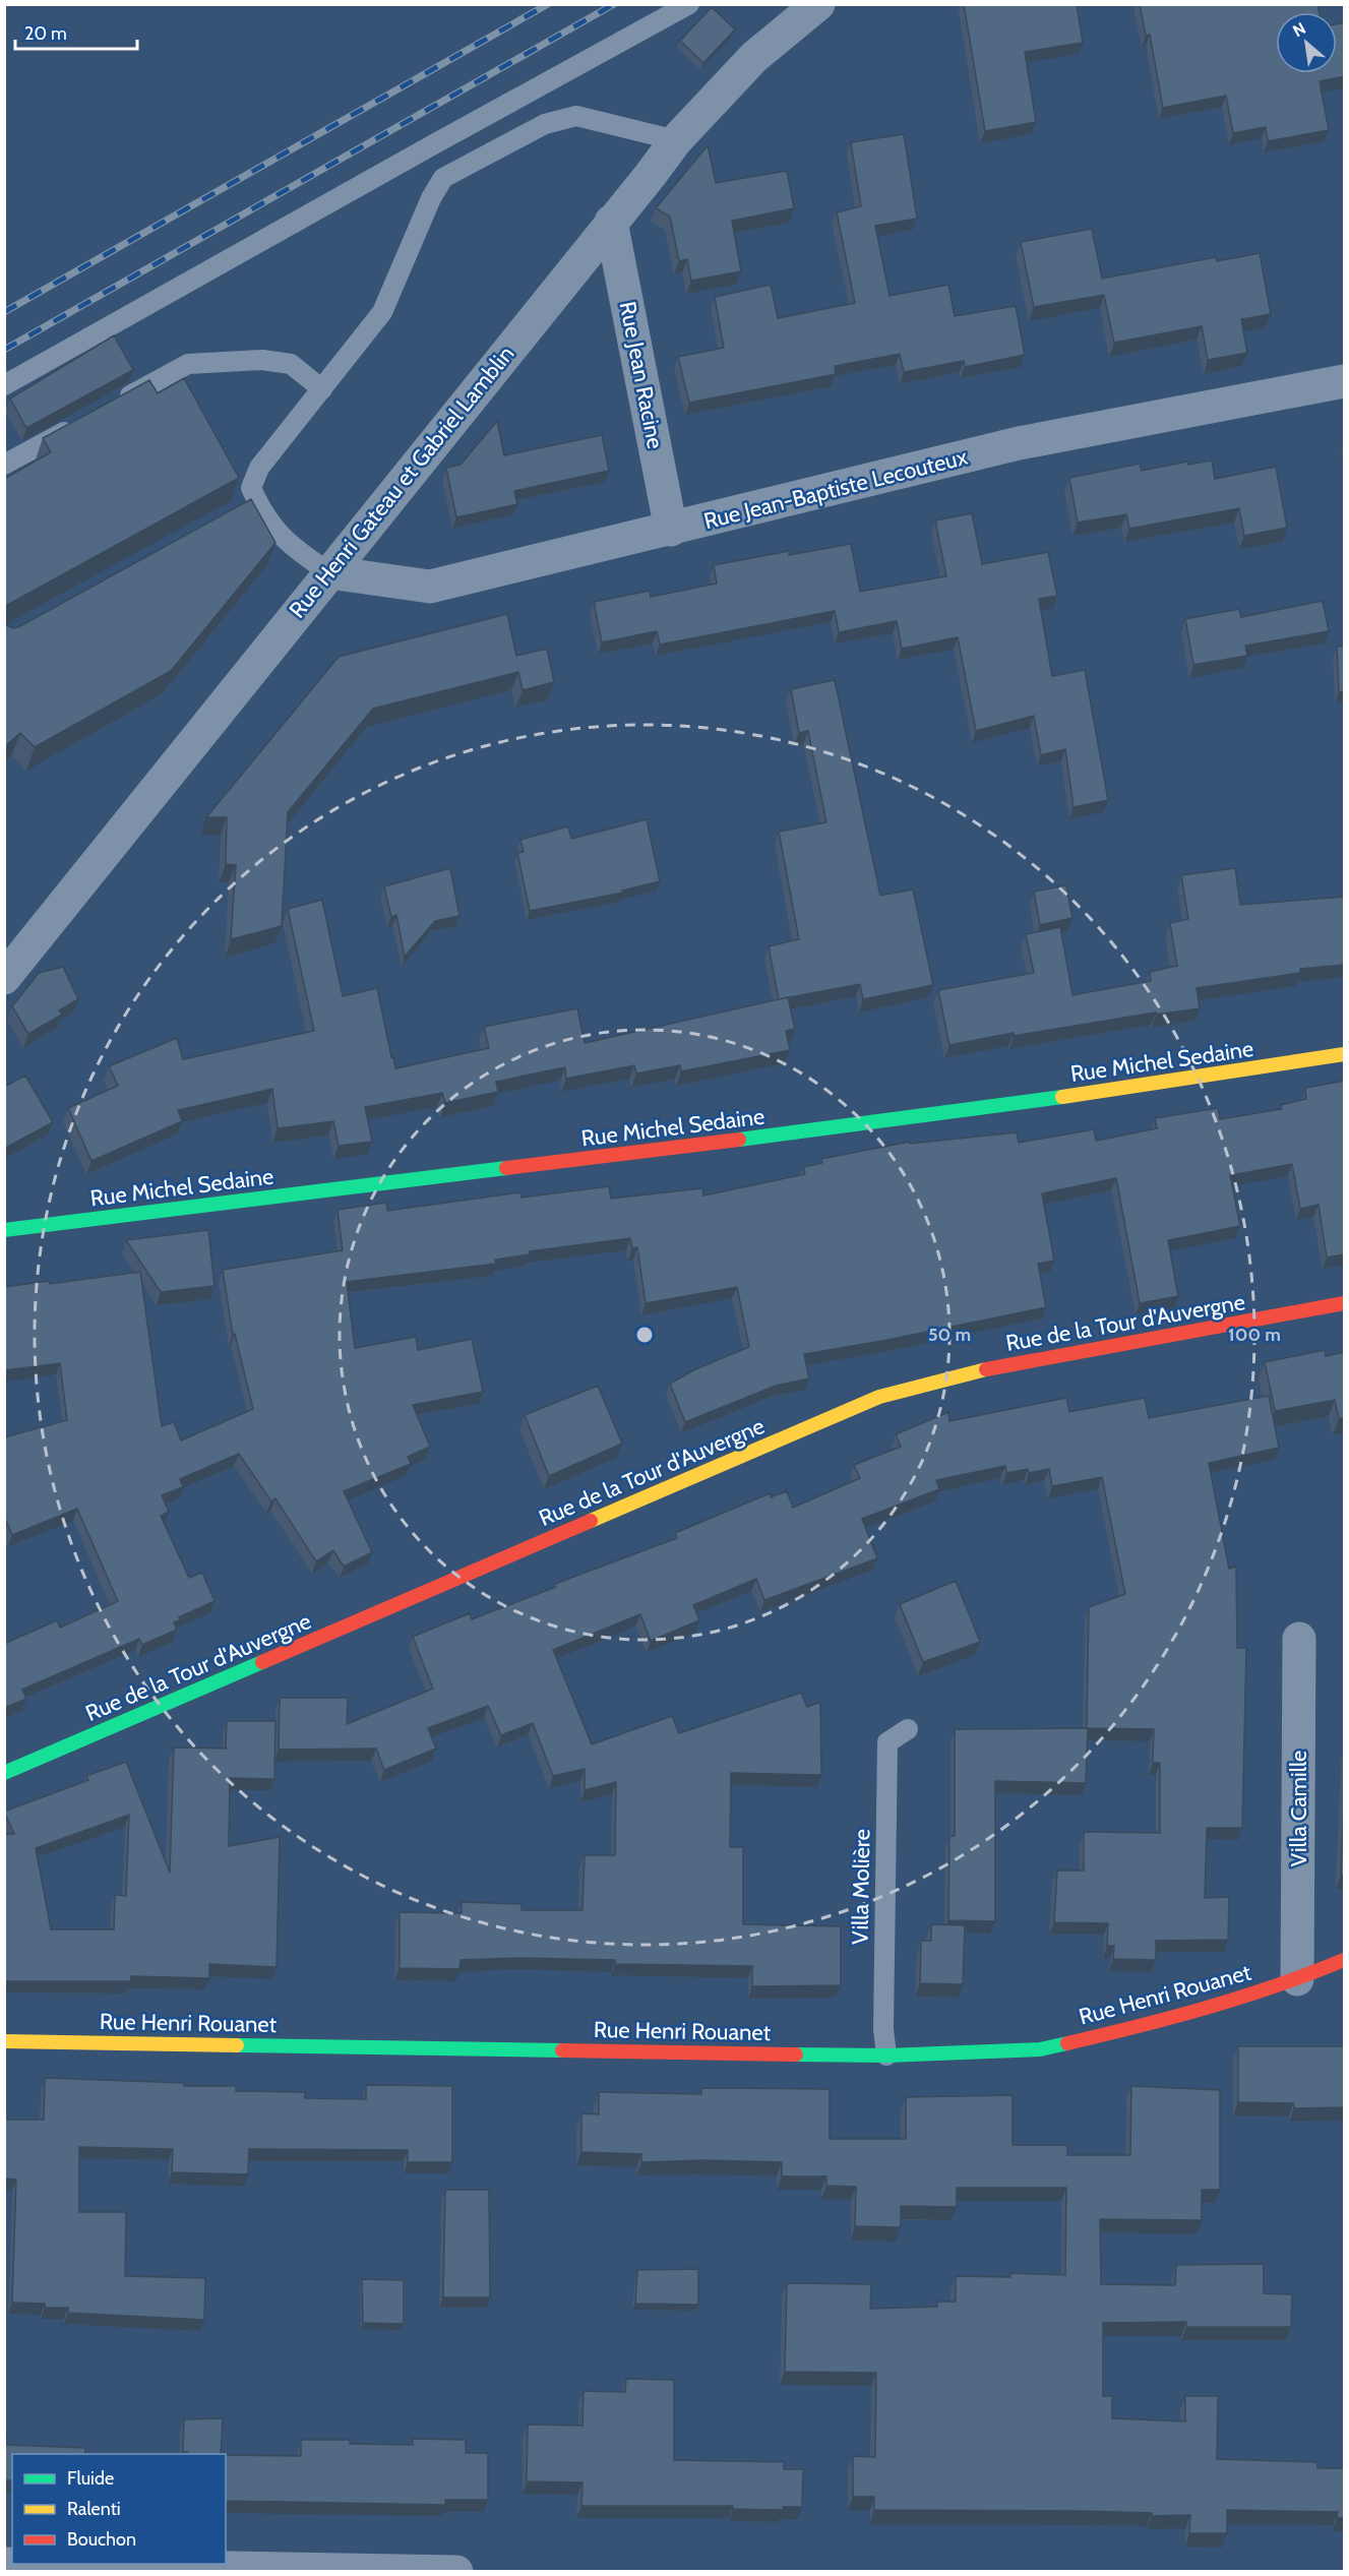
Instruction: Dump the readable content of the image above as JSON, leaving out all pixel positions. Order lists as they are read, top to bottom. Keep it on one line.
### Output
{"streets":{"street":["Rue Jean Racine","Rue Henri Gateau et Gabriel Lamblin","Rue Jean-Baptiste Lecouteux","Rue Michel Sedaine","Rue de la Tour d'Auvergne","Villa Camille","Rue Henri Rouanet"],"lane":["Villa Molière"]},"crossings":[["Rue Jean Racine","Rue Henri Gateau et Gabriel Lamblin"],["Rue Jean Racine","Rue Jean-Baptiste Lecouteux"],["Rue Henri Gateau et Gabriel Lamblin","Rue Jean-Baptiste Lecouteux"],["Villa Camille","Rue Henri Rouanet"],["Villa Molière","Rue Henri Rouanet"]],"legend":["Fluide","Ralenti","Bouchon"],"scale_bar":"20 m","north":"top left","rings":["50 m","100 m"]}
